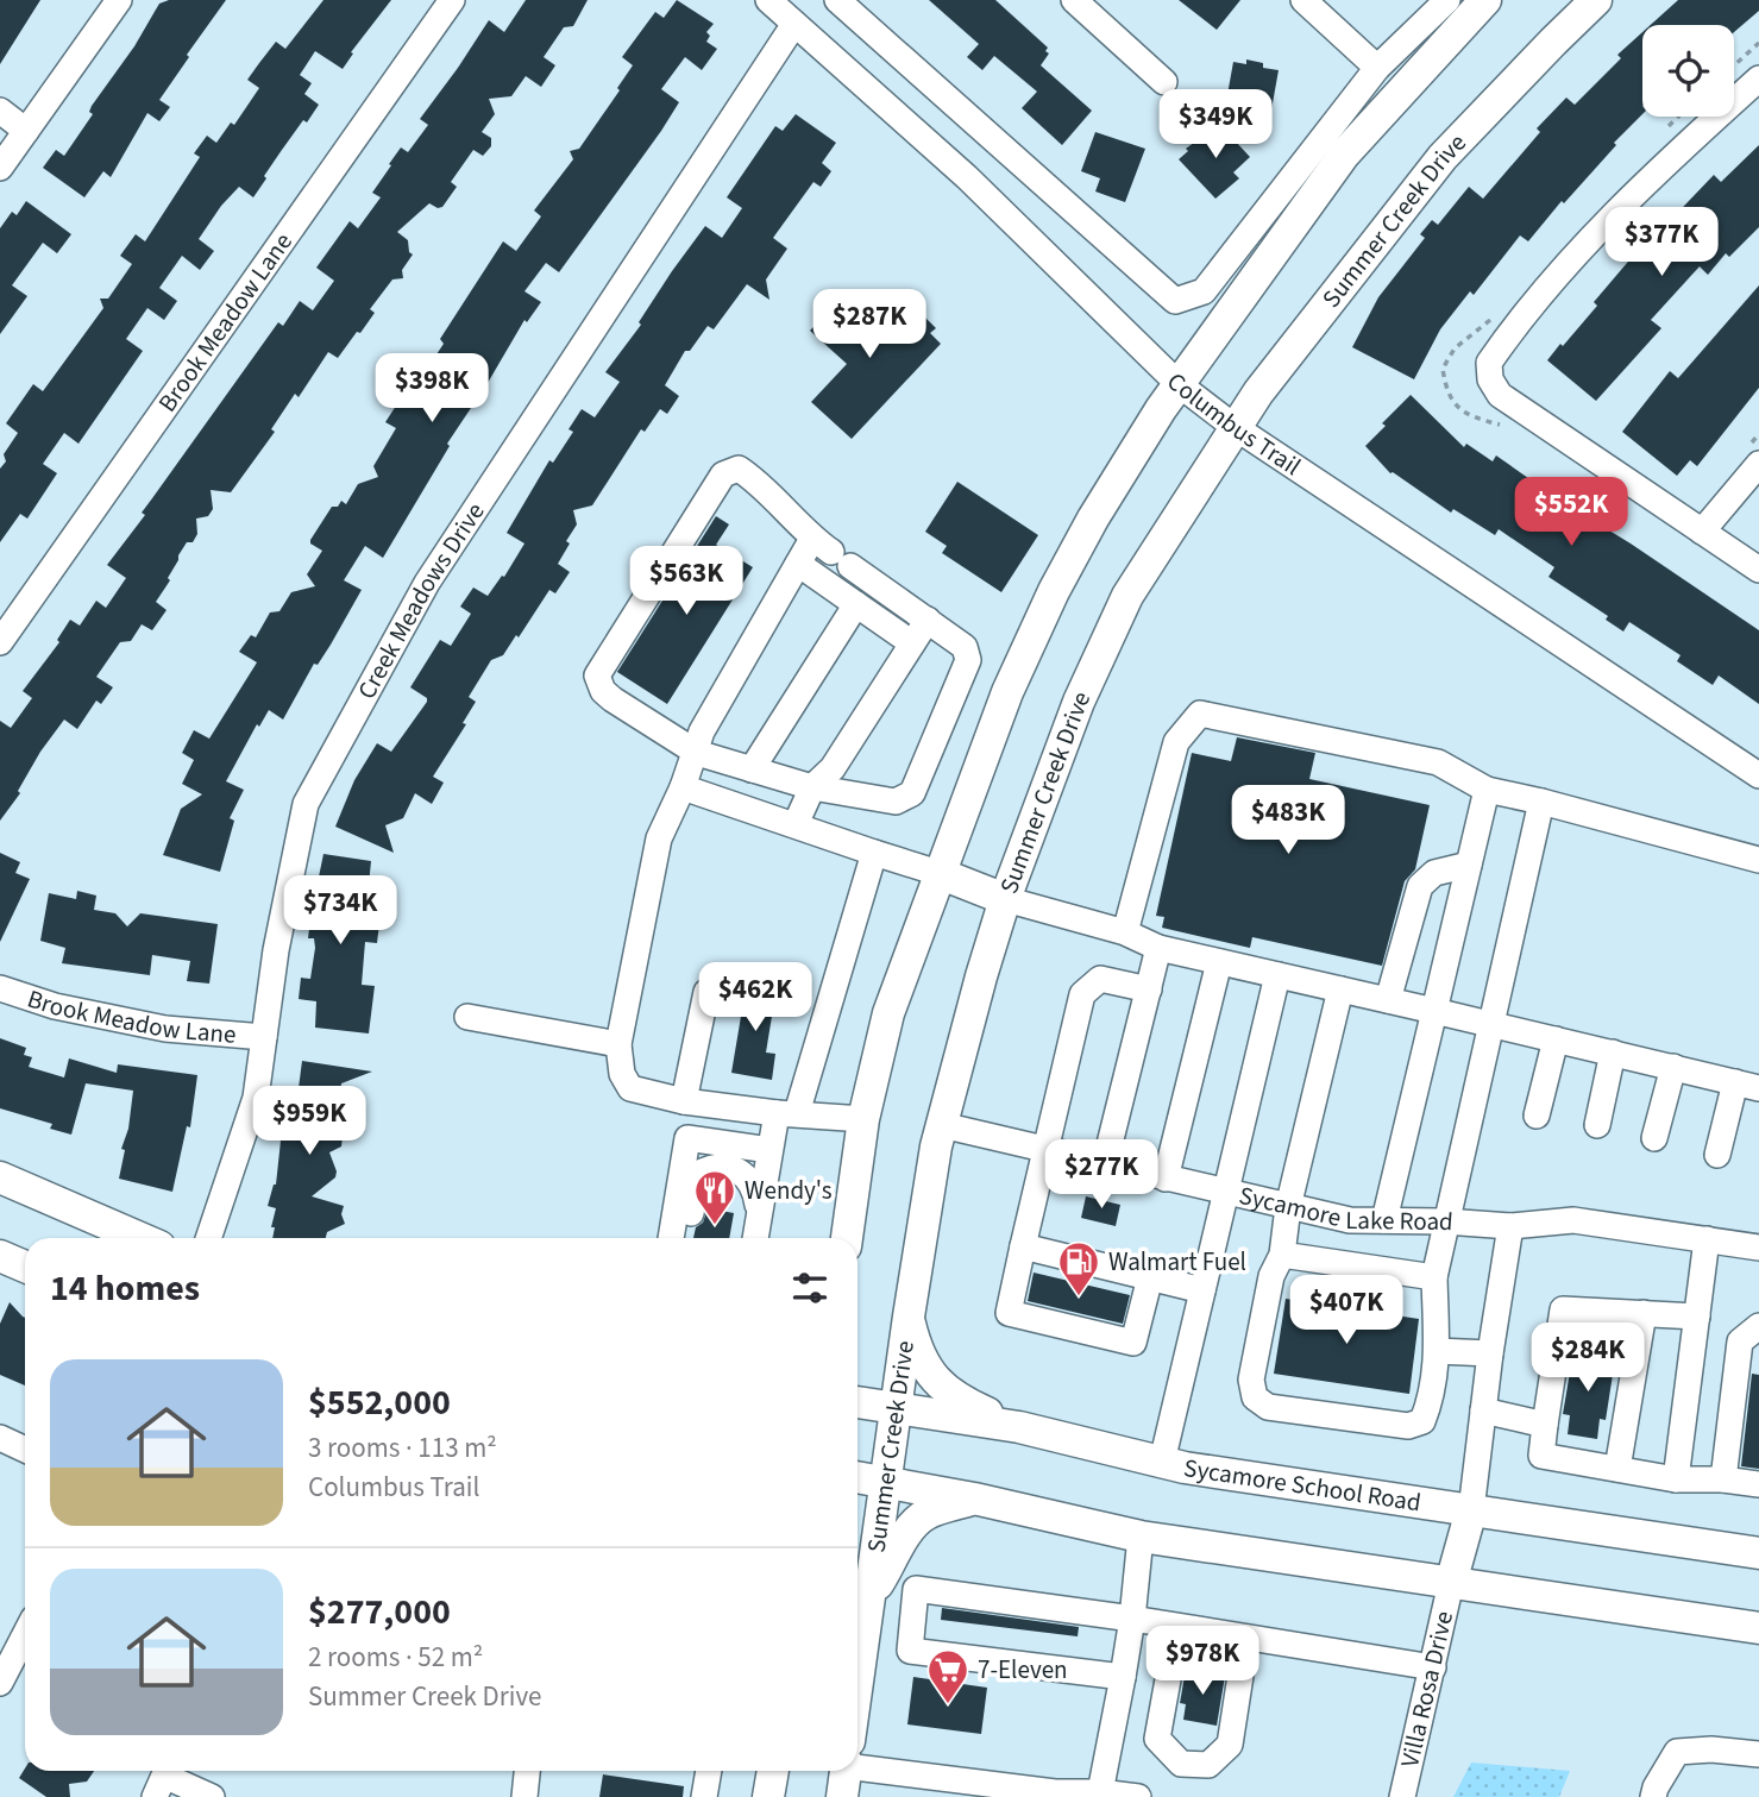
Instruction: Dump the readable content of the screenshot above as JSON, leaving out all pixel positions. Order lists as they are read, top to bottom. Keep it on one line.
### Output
{"streets":{"main road":["Summer Creek Drive","Sycamore School Road"],"street":["Brook Meadow Lane","Columbus Trail","Creek Meadows Drive","Sycamore Lake Road","Villa Rosa Drive"]},"crossings":[["Summer Creek Drive","Columbus Trail"],["Summer Creek Drive","Sycamore Lake Road"],["Summer Creek Drive","Sycamore School Road"],["Brook Meadow Lane","Creek Meadows Drive"],["Columbus Trail","Creek Meadows Drive"]],"places":{"restaurant":["Wendy's"],"fuel station":["Walmart Fuel"],"supermarket":["7-Eleven"]},"page":{"price":["$349K","$377K","$287K","$398K","$552K","$563K","$483K","$734K","$462K","$959K","$277K","$407K","$284K","$978K"],"heading":"14 homes","list":[{"name":"$552,000","note":"3 rooms · 113 m² · Columbus Trail"},{"name":"$277,000","note":"2 rooms · 52 m² · Summer Creek Drive"}]}}
